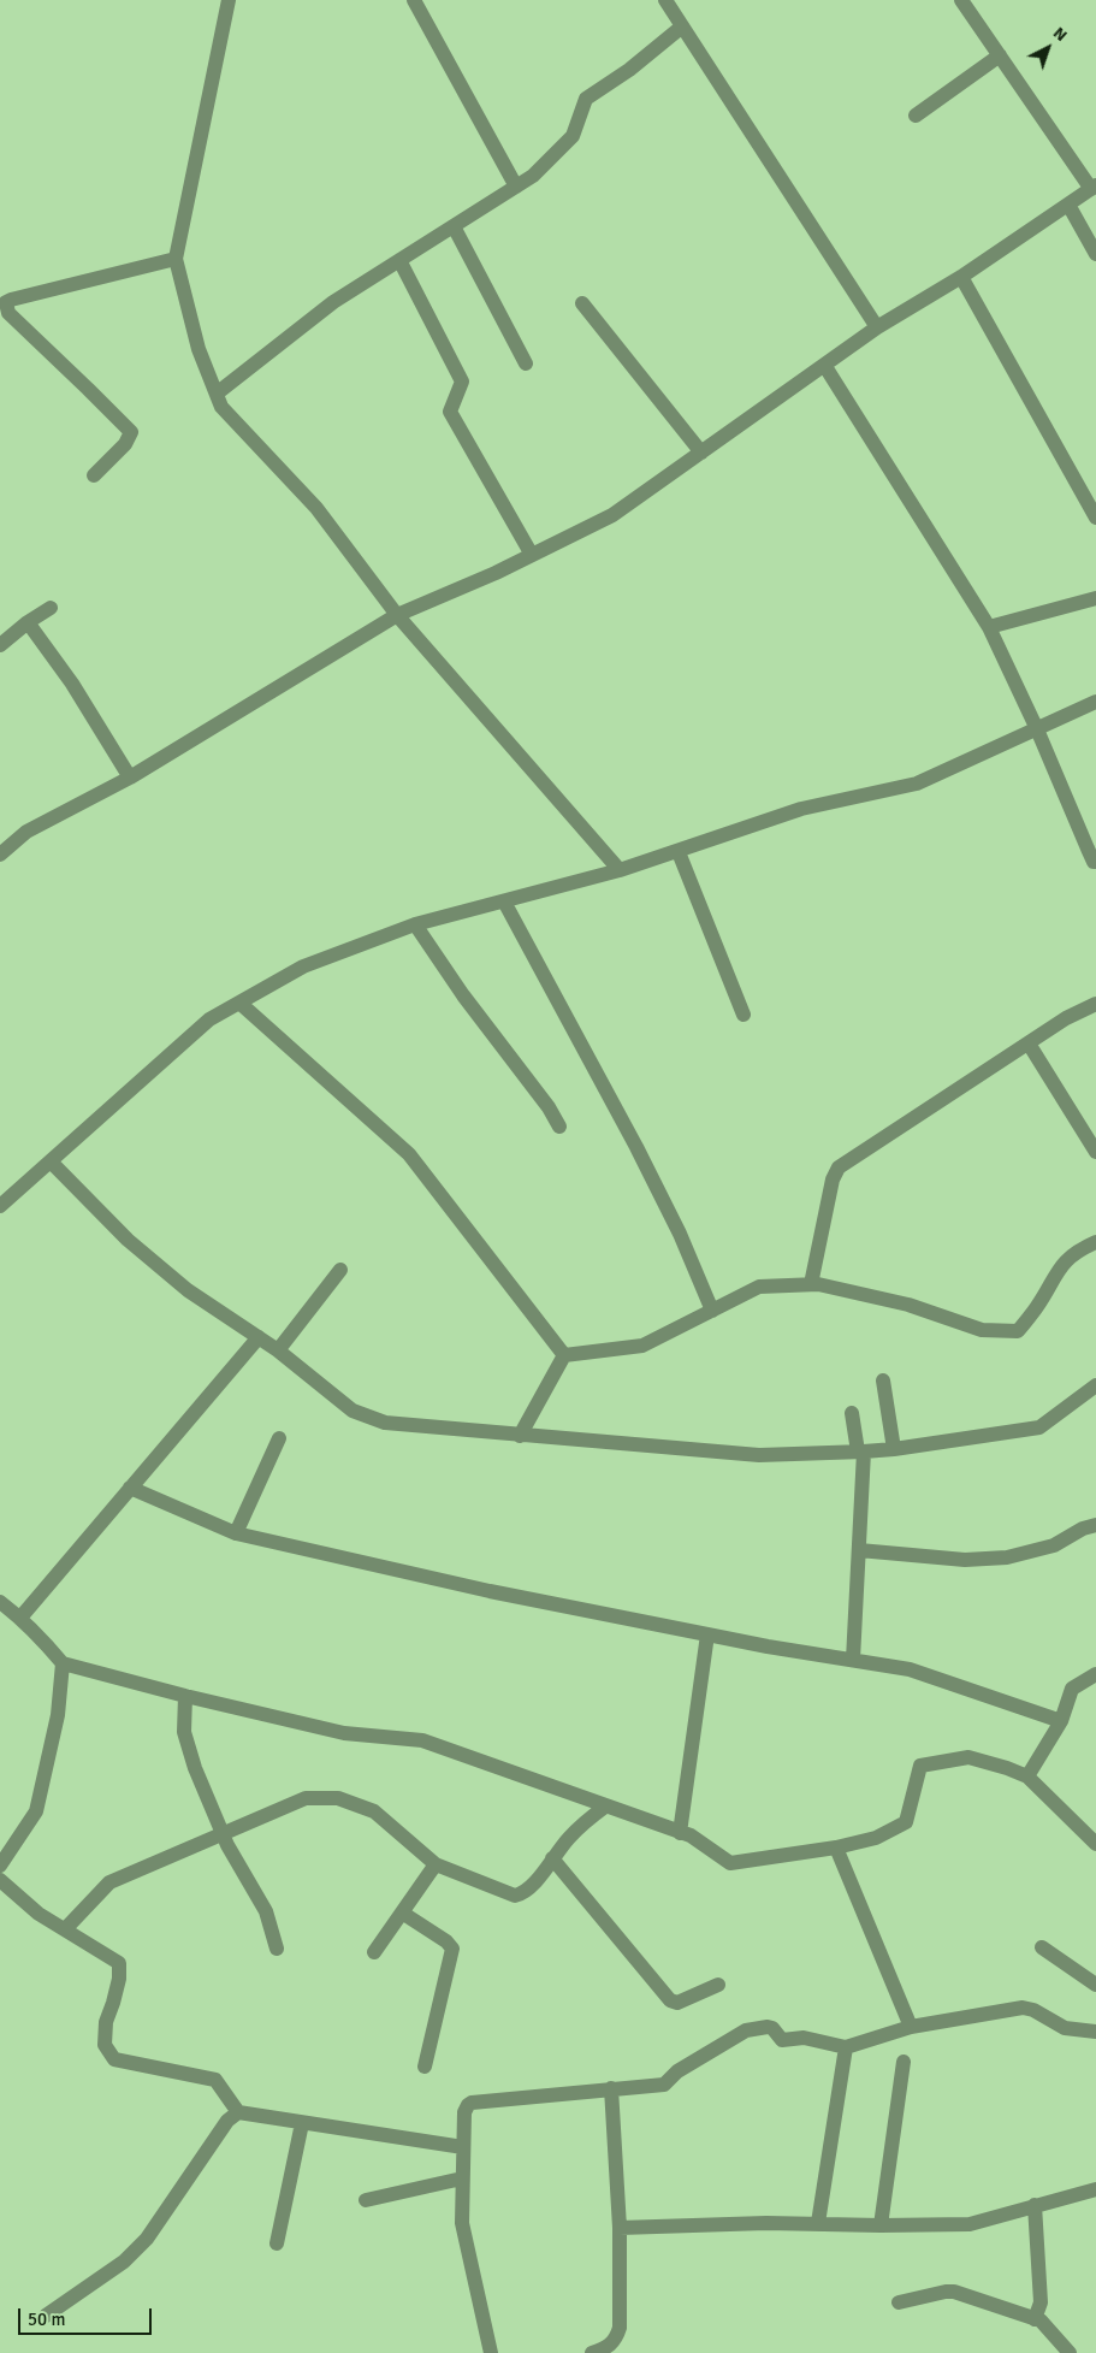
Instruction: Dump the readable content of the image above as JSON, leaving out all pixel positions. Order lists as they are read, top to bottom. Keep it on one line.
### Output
{"scale_bar":"50 m","north":"top right"}
